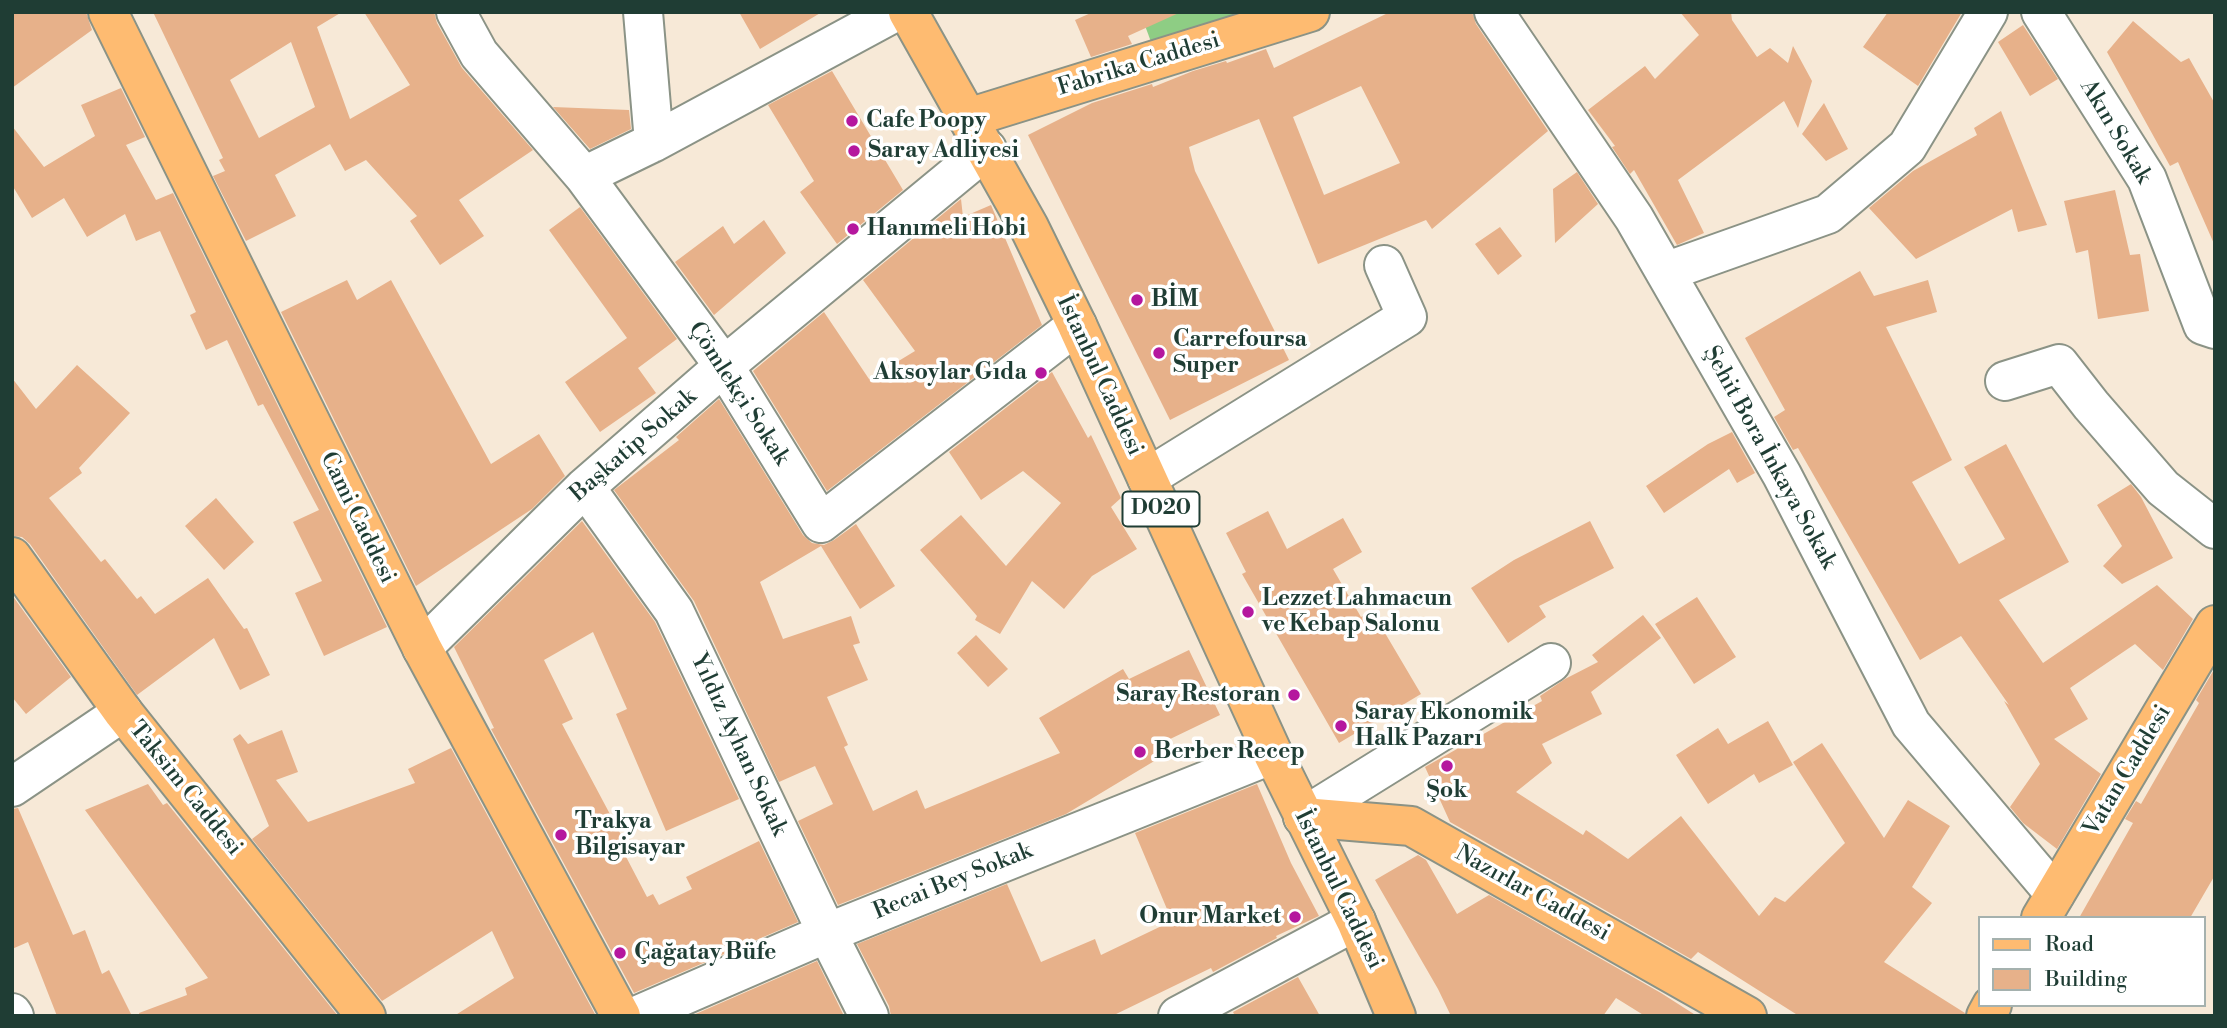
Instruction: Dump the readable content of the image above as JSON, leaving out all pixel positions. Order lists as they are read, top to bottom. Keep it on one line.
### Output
{"streets":{"main road":["Fabrika Caddesi","İstanbul Caddesi","D020","Cami Caddesi","Vatan Caddesi","Taksim Caddesi","Nazırlar Caddesi"],"street":["Akın Sokak","Çömlekçi Sokak","Başkatip Sokak","Şehit Bora İnkaya Sokak","Yıldız Ayhan Sokak","Recai Bey Sokak"]},"crossings":[["Fabrika Caddesi","İstanbul Caddesi"],["Fabrika Caddesi","Başkatip Sokak"],["İstanbul Caddesi","Çömlekçi Sokak"],["İstanbul Caddesi","Başkatip Sokak"],["İstanbul Caddesi","Recai Bey Sokak"],["İstanbul Caddesi","Nazırlar Caddesi"],["Çömlekçi Sokak","Başkatip Sokak"],["Başkatip Sokak","Cami Caddesi"],["Başkatip Sokak","Yıldız Ayhan Sokak"],["Şehit Bora İnkaya Sokak","Vatan Caddesi"],["Yıldız Ayhan Sokak","Recai Bey Sokak"]],"places":["Cafe Poopy","Saray Adliyesi","Hanımeli Hobi","BİM","Carrefoursa Super","Aksoylar Gıda","Lezzet Lahmacun ve Kebap Salonu","Saray Restoran","Saray Ekonomik Halk Pazarı","Berber Recep","Şok","Trakya Bilgisayar","Onur Market","Çağatay Büfe"],"legend":["Road","Building"]}
